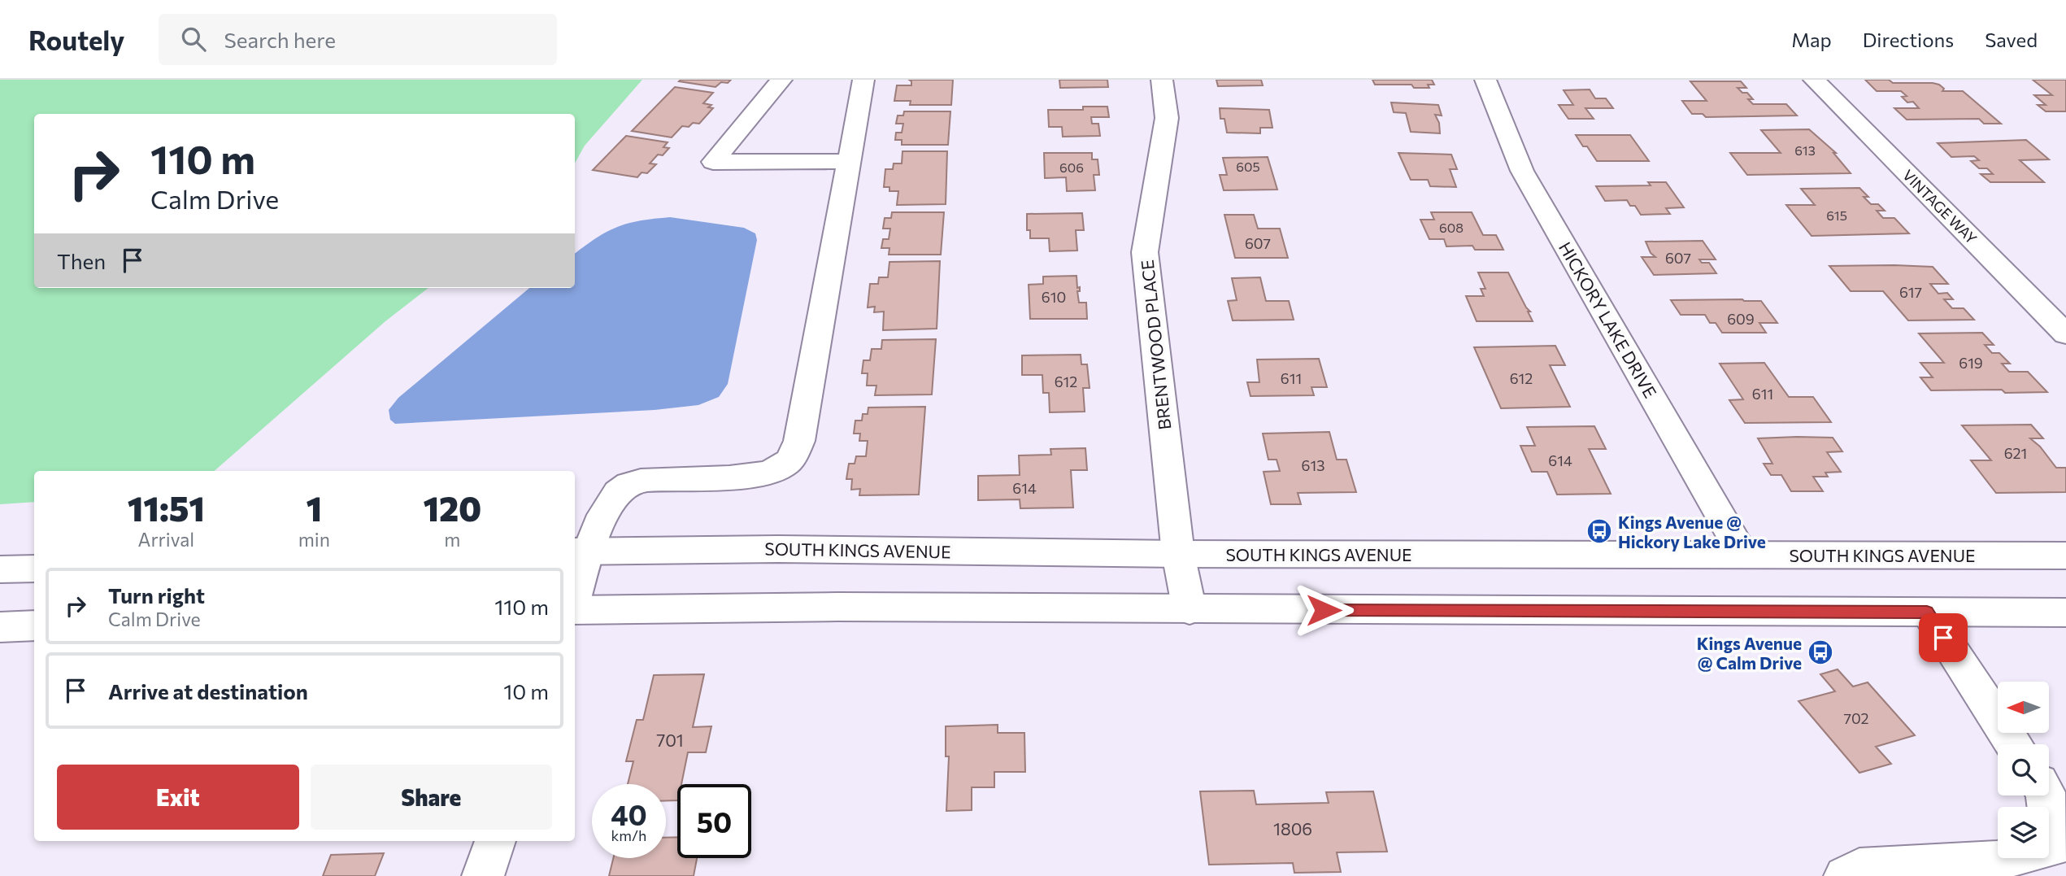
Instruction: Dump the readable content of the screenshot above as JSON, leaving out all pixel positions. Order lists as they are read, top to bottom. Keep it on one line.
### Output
{"streets":{"street":["VINTAGE WAY","HICKORY LAKE DRIVE","BRENTWOOD PLACE","SOUTH KINGS AVENUE"]},"crossings":[["HICKORY LAKE DRIVE","SOUTH KINGS AVENUE"],["BRENTWOOD PLACE","SOUTH KINGS AVENUE"]],"places":{"bus stop":["Kings Avenue @ Hickory Lake Drive","Kings Avenue @ Calm Drive"]},"house_numbers":["613","605","606","615","608","607","607","617","610","609","619","611","612","612","611","621","614","613","614","702","701","1806"],"north":"left","page":{"header":"Routely","search":"Search here","nav":["Map","Directions","Saved"],"turn":["110 m","Calm Drive"],"then":"Then","eta":["11:51","Arrival","1","min","120","m"],"list":[{"name":"Turn right","note":"Calm Drive","value":"110 m"},{"name":"Arrive at destination","value":"10 m"}],"buttons":["Exit","Share"],"speed":"40 km/h","limit":"50"}}
